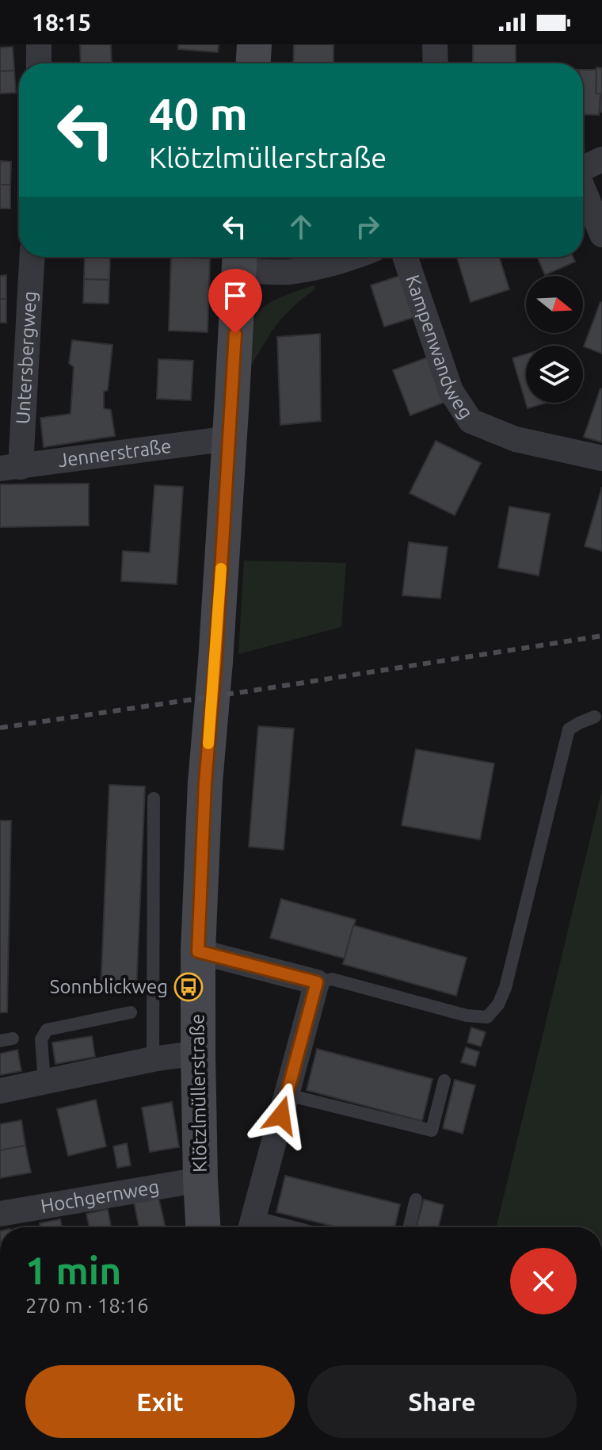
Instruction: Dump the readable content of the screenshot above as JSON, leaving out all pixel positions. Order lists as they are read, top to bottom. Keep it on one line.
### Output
{"streets":{"street":["Kampenwandweg","Untersbergweg","Jennerstraße","Klötzlmüllerstraße","Hochgernweg"]},"crossings":[["Untersbergweg","Jennerstraße"],["Jennerstraße","Klötzlmüllerstraße"],["Klötzlmüllerstraße","Hochgernweg"]],"places":{"bus stop":["Sonnblickweg"]},"north":"right","page":{"status":"18:15","turn":["40 m","Klötzlmüllerstraße"],"heading":["1 min","270 m · 18:16"],"buttons":["Exit","Share"]}}
